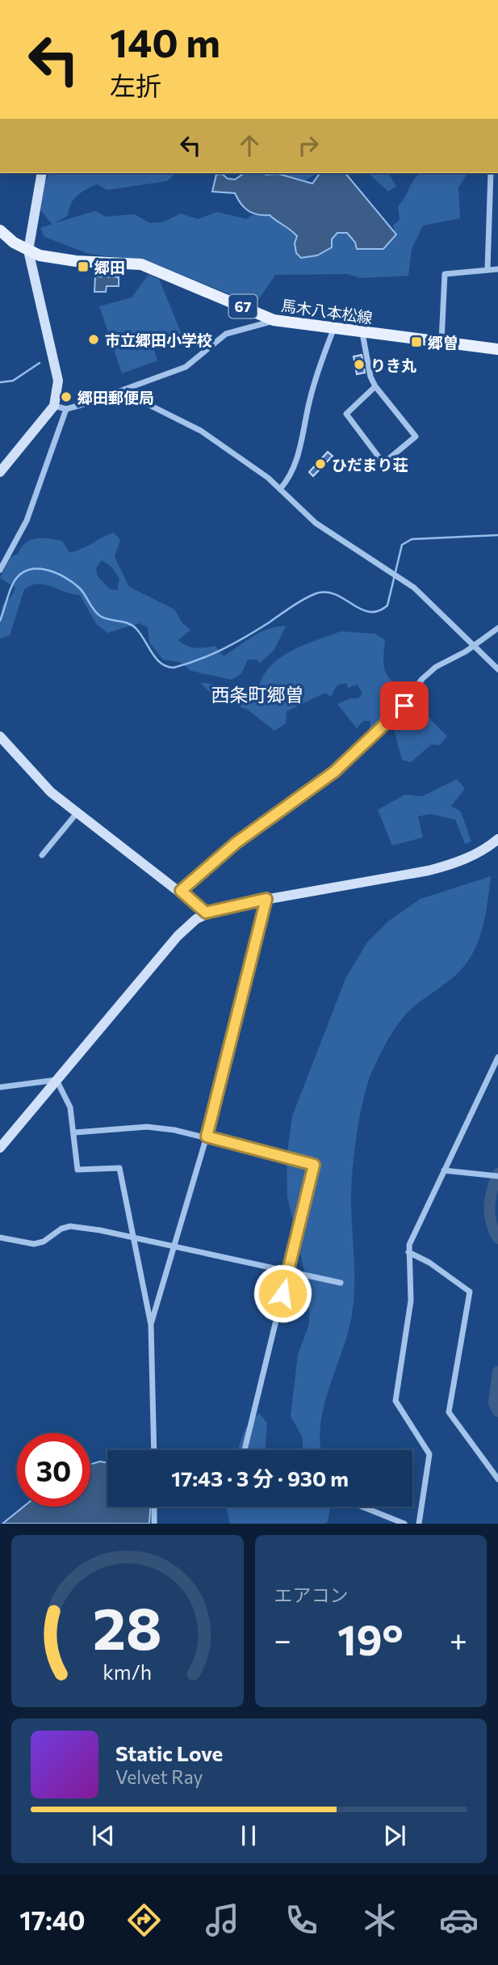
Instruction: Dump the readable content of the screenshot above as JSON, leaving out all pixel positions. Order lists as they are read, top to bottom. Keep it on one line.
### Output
{"streets":{"main road":["67","馬木八本松線"]},"districts":["西条町郷曽"],"places":{"transit":["郷田","郷曽"],"other":["市立郷田小学校","りき丸","郷田郵便局","ひだまり荘"]},"page":{"turn":["140 m","左折"],"limit":"30","trip":"17:43 · 3 分 · 930 m","tile":"エアコン","heat":["−","19°","+"],"song":["Static Love","Velvet Ray"],"tabs":"17:40","gauge":["28","km/h"]}}
